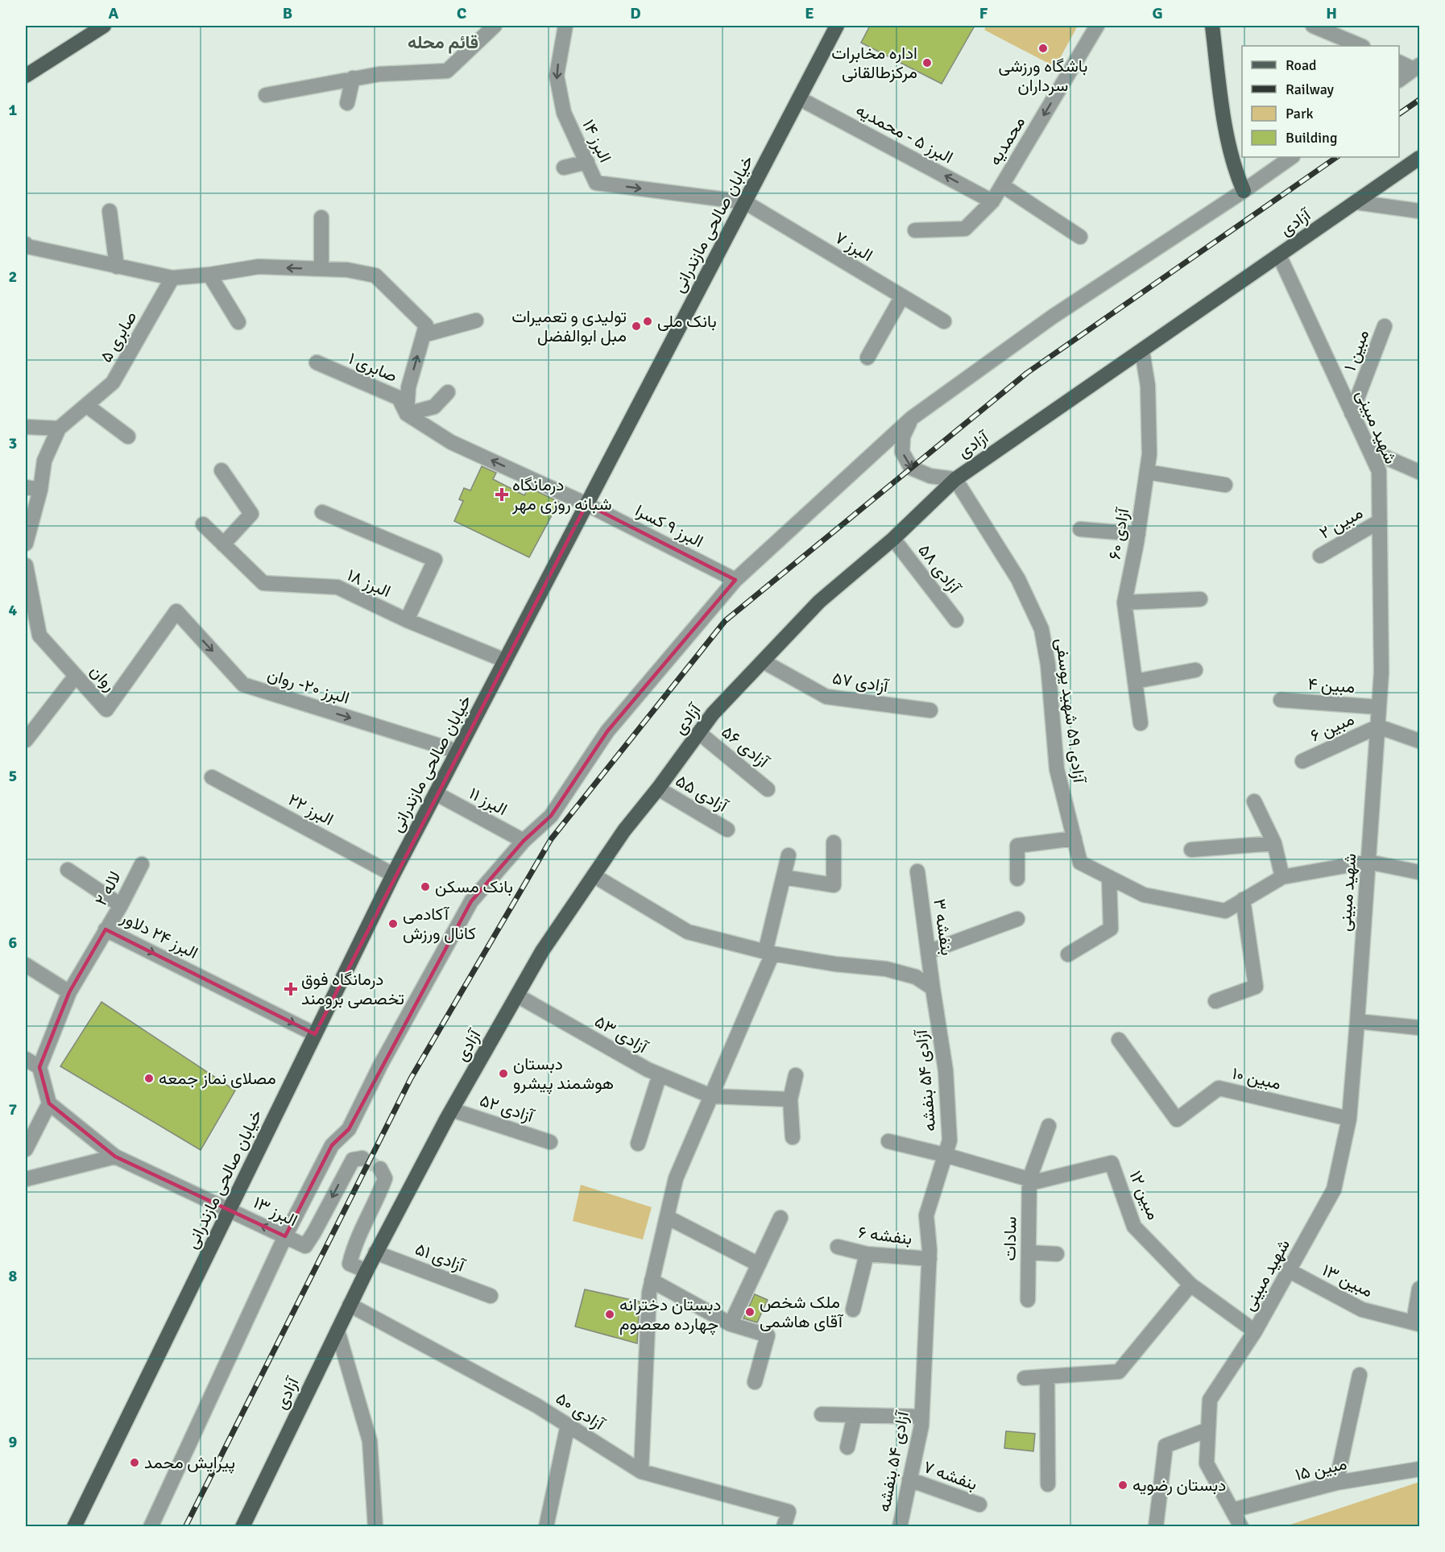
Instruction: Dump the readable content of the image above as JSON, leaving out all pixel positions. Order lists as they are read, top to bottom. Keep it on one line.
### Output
{"streets":{"main road":["آزادی","خیابان صالحی مازندرانی"],"street":["البرز ۵ - محمدیه","البرز ۱۴","محمدیه","البرز ۷","صابری ۵","مبین ۱","صابری ۱","شهید مبینی","مبین ۲","البرز ۹ کسرا","آزادی ۶۰","آزادی ۵۸","البرز ۱۸","روان","آزادی ۵۷","مبین ۴","البرز ۲۰- روان","آزادی ۵۹ شهید یوسفی","مبین ۶","آزادی ۵۶","آزادی ۵۵","البرز ۱۱","البرز ۲۲","لاله ۲","بنفشه ۳","البرز ۲۴ دلاور","آزادی ۵۳","مبین ۱۰","آزادی ۵۴ بنفشه","آزادی ۵۲","مبین ۱۲","البرز ۱۳","بنفشه ۶","سادات","آزادی ۵۱","مبین ۱۳","آزادی ۵۰","مبین ۱۵","بنفشه ۷"]},"crossings":[["البرز ۵ - محمدیه","محمدیه"],["البرز ۵ - محمدیه","خیابان صالحی مازندرانی"],["البرز ۱۴","خیابان صالحی مازندرانی"],["البرز ۱۴","البرز ۷"],["آزادی","شهید مبینی"],["آزادی","آزادی ۶۰"],["آزادی","آزادی ۵۸"],["آزادی","آزادی ۵۷"],["آزادی","آزادی ۵۹ شهید یوسفی"],["آزادی","آزادی ۵۶"],["آزادی","آزادی ۵۵"],["آزادی","آزادی ۵۳"],["آزادی","آزادی ۵۲"],["آزادی","آزادی ۵۱"],["آزادی","آزادی ۵۰"],["خیابان صالحی مازندرانی","البرز ۷"],["خیابان صالحی مازندرانی","البرز ۹ کسرا"],["خیابان صالحی مازندرانی","البرز ۱۸"],["خیابان صالحی مازندرانی","البرز ۲۰- روان"],["خیابان صالحی مازندرانی","البرز ۱۱"],["خیابان صالحی مازندرانی","البرز ۲۲"],["خیابان صالحی مازندرانی","البرز ۲۴ دلاور"],["خیابان صالحی مازندرانی","البرز ۱۳"],["مبین ۱","شهید مبینی"],["صابری ۱","البرز ۹ کسرا"],["شهید مبینی","مبین ۲"],["شهید مبینی","مبین ۴"],["شهید مبینی","مبین ۶"],["شهید مبینی","مبین ۱۰"],["شهید مبینی","مبین ۱۲"],["شهید مبینی","مبین ۱۳"],["شهید مبینی","مبین ۱۵"],["روان","البرز ۲۰- روان"],["لاله ۲","البرز ۲۴ دلاور"],["بنفشه ۳","آزادی ۵۴ بنفشه"],["آزادی ۵۴ بنفشه","مبین ۱۲"],["آزادی ۵۴ بنفشه","بنفشه ۶"],["آزادی ۵۴ بنفشه","بنفشه ۷"],["مبین ۱۲","سادات"]],"one_way":["البرز ۵ - محمدیه","محمدیه","البرز ۹ کسرا","البرز ۲۰- روان","البرز ۲۴ دلاور"],"districts":["قائم محله"],"places":{"other":["باشگاه ورزشی سرداران","اداره مخابرات مرکزطالقانی","بانک ملی","تولیدی و تعمیرات مبل ابوالفضل","بانک مسکن","آکادمی کانال ورزش","دبستان هوشمند پیشرو","مصلای نماز جمعه","ملک شخص آقای هاشمی","دبستان دخترانه چهارده معصوم","پیرایش محمد","دبستان رضویه"],"health":["درمانگاه شبانه روزی مهر","درمانگاه فوق تخصصی برومند"]},"legend":["Road","Railway","Park","Building"],"grid":{"columns":["A","B","C","D","E","F","G","H"],"rows":["1","2","3","4","5","6","7","8","9"]}}
